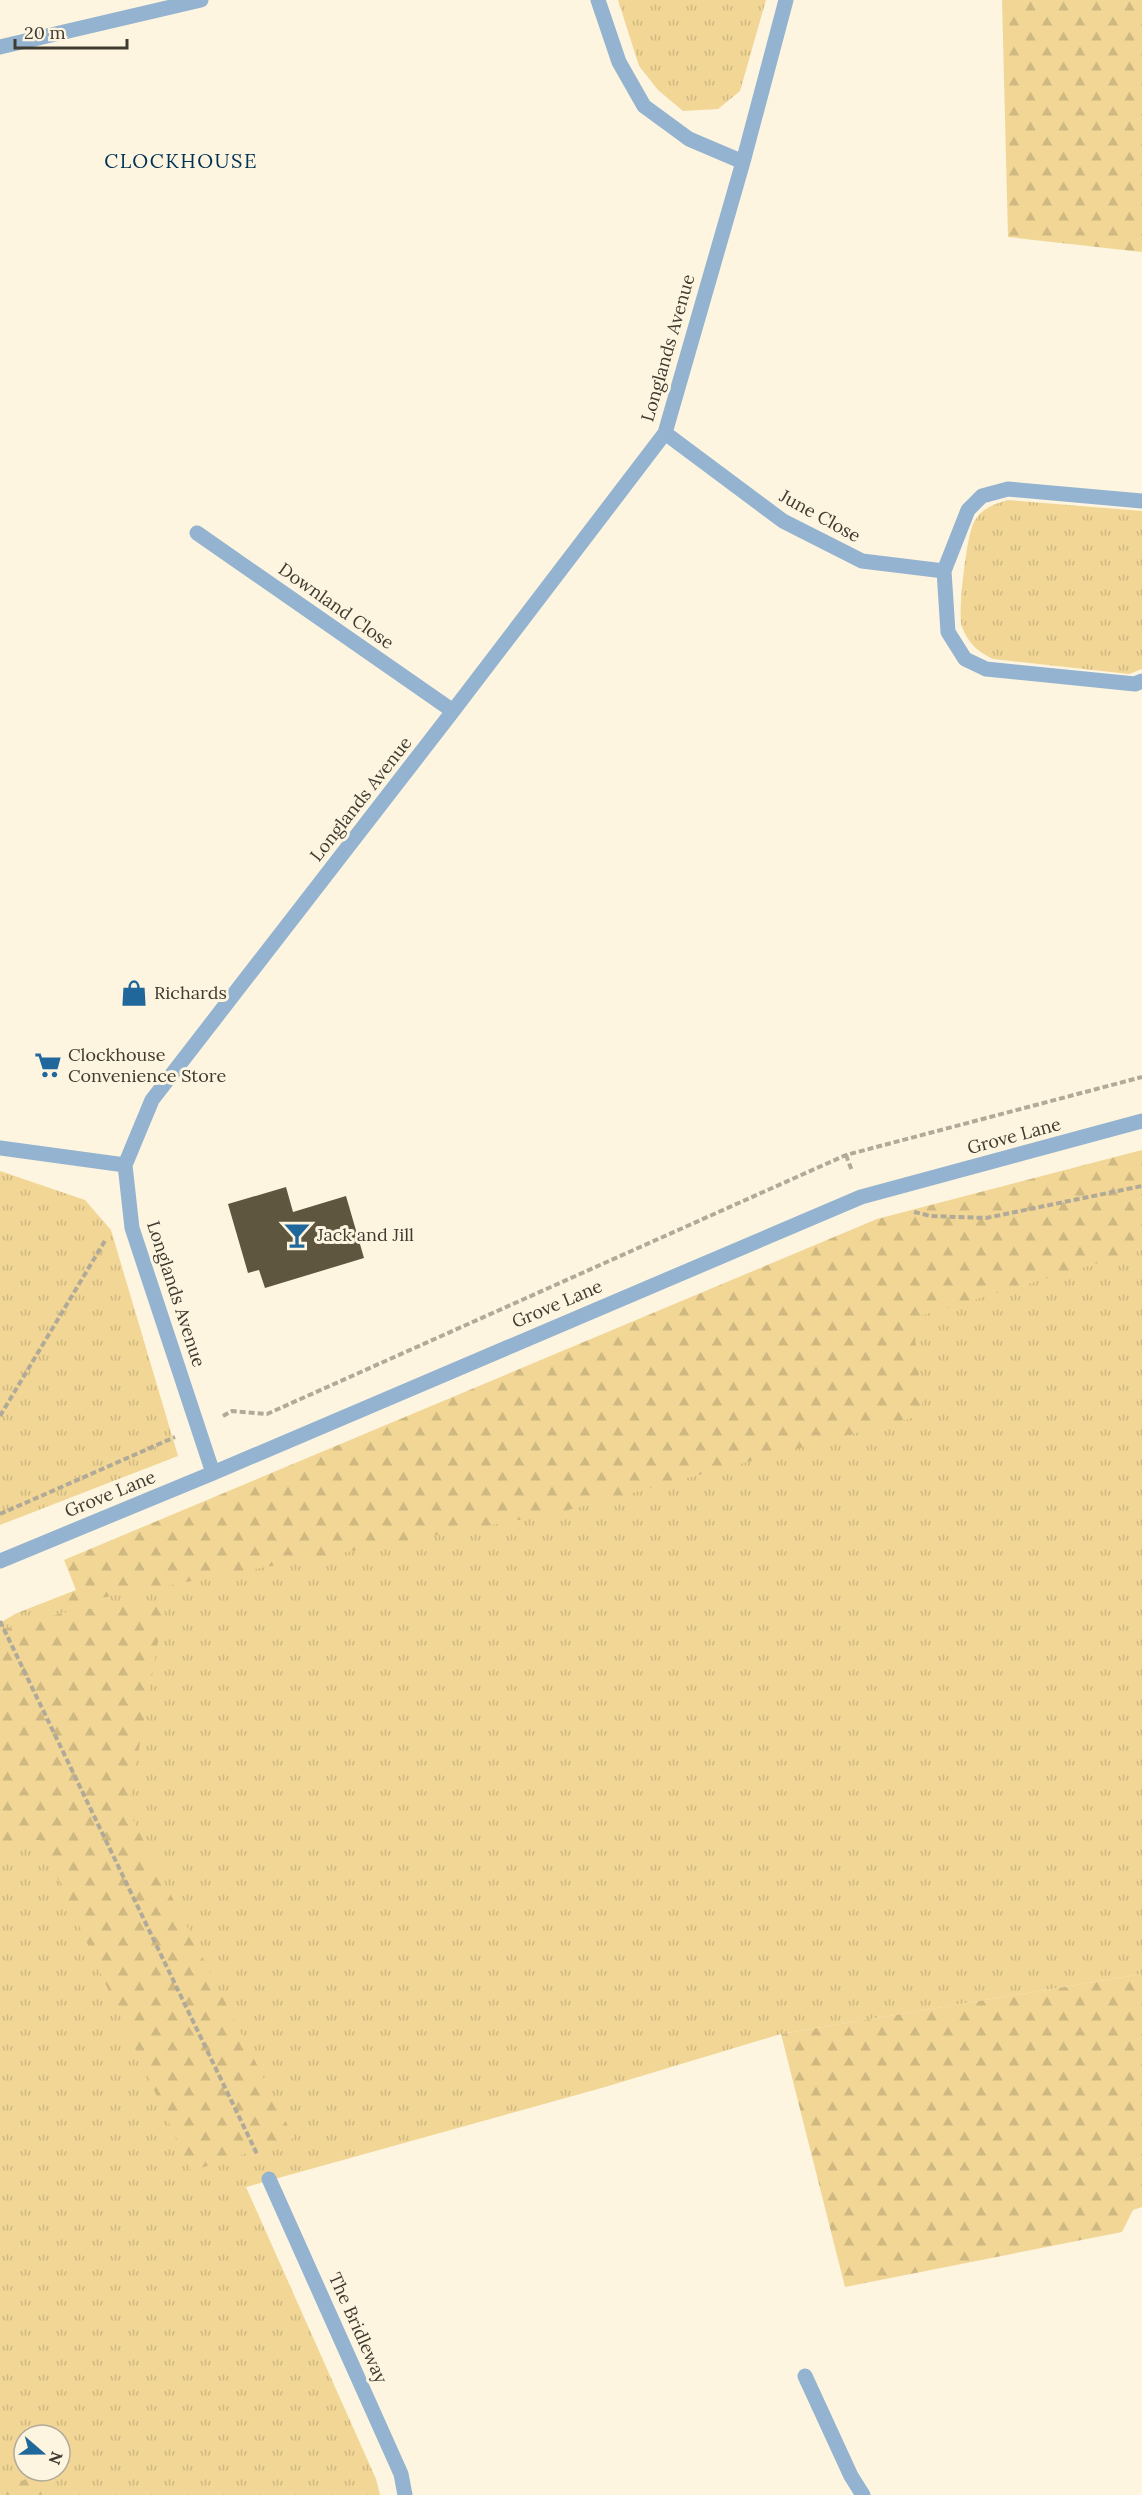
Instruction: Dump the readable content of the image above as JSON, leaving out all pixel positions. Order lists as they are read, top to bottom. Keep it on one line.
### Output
{"streets":{"street":["Longlands Avenue","June Close","Downland Close","Grove Lane","The Bridleway"]},"crossings":[["Longlands Avenue","June Close"],["Longlands Avenue","Downland Close"],["Longlands Avenue","Grove Lane"]],"districts":["CLOCKHOUSE"],"places":{"shop":["Richards"],"supermarket":["Clockhouse Convenience Store"],"bar":["Jack and Jill"]},"scale_bar":"20 m","north":"right"}
